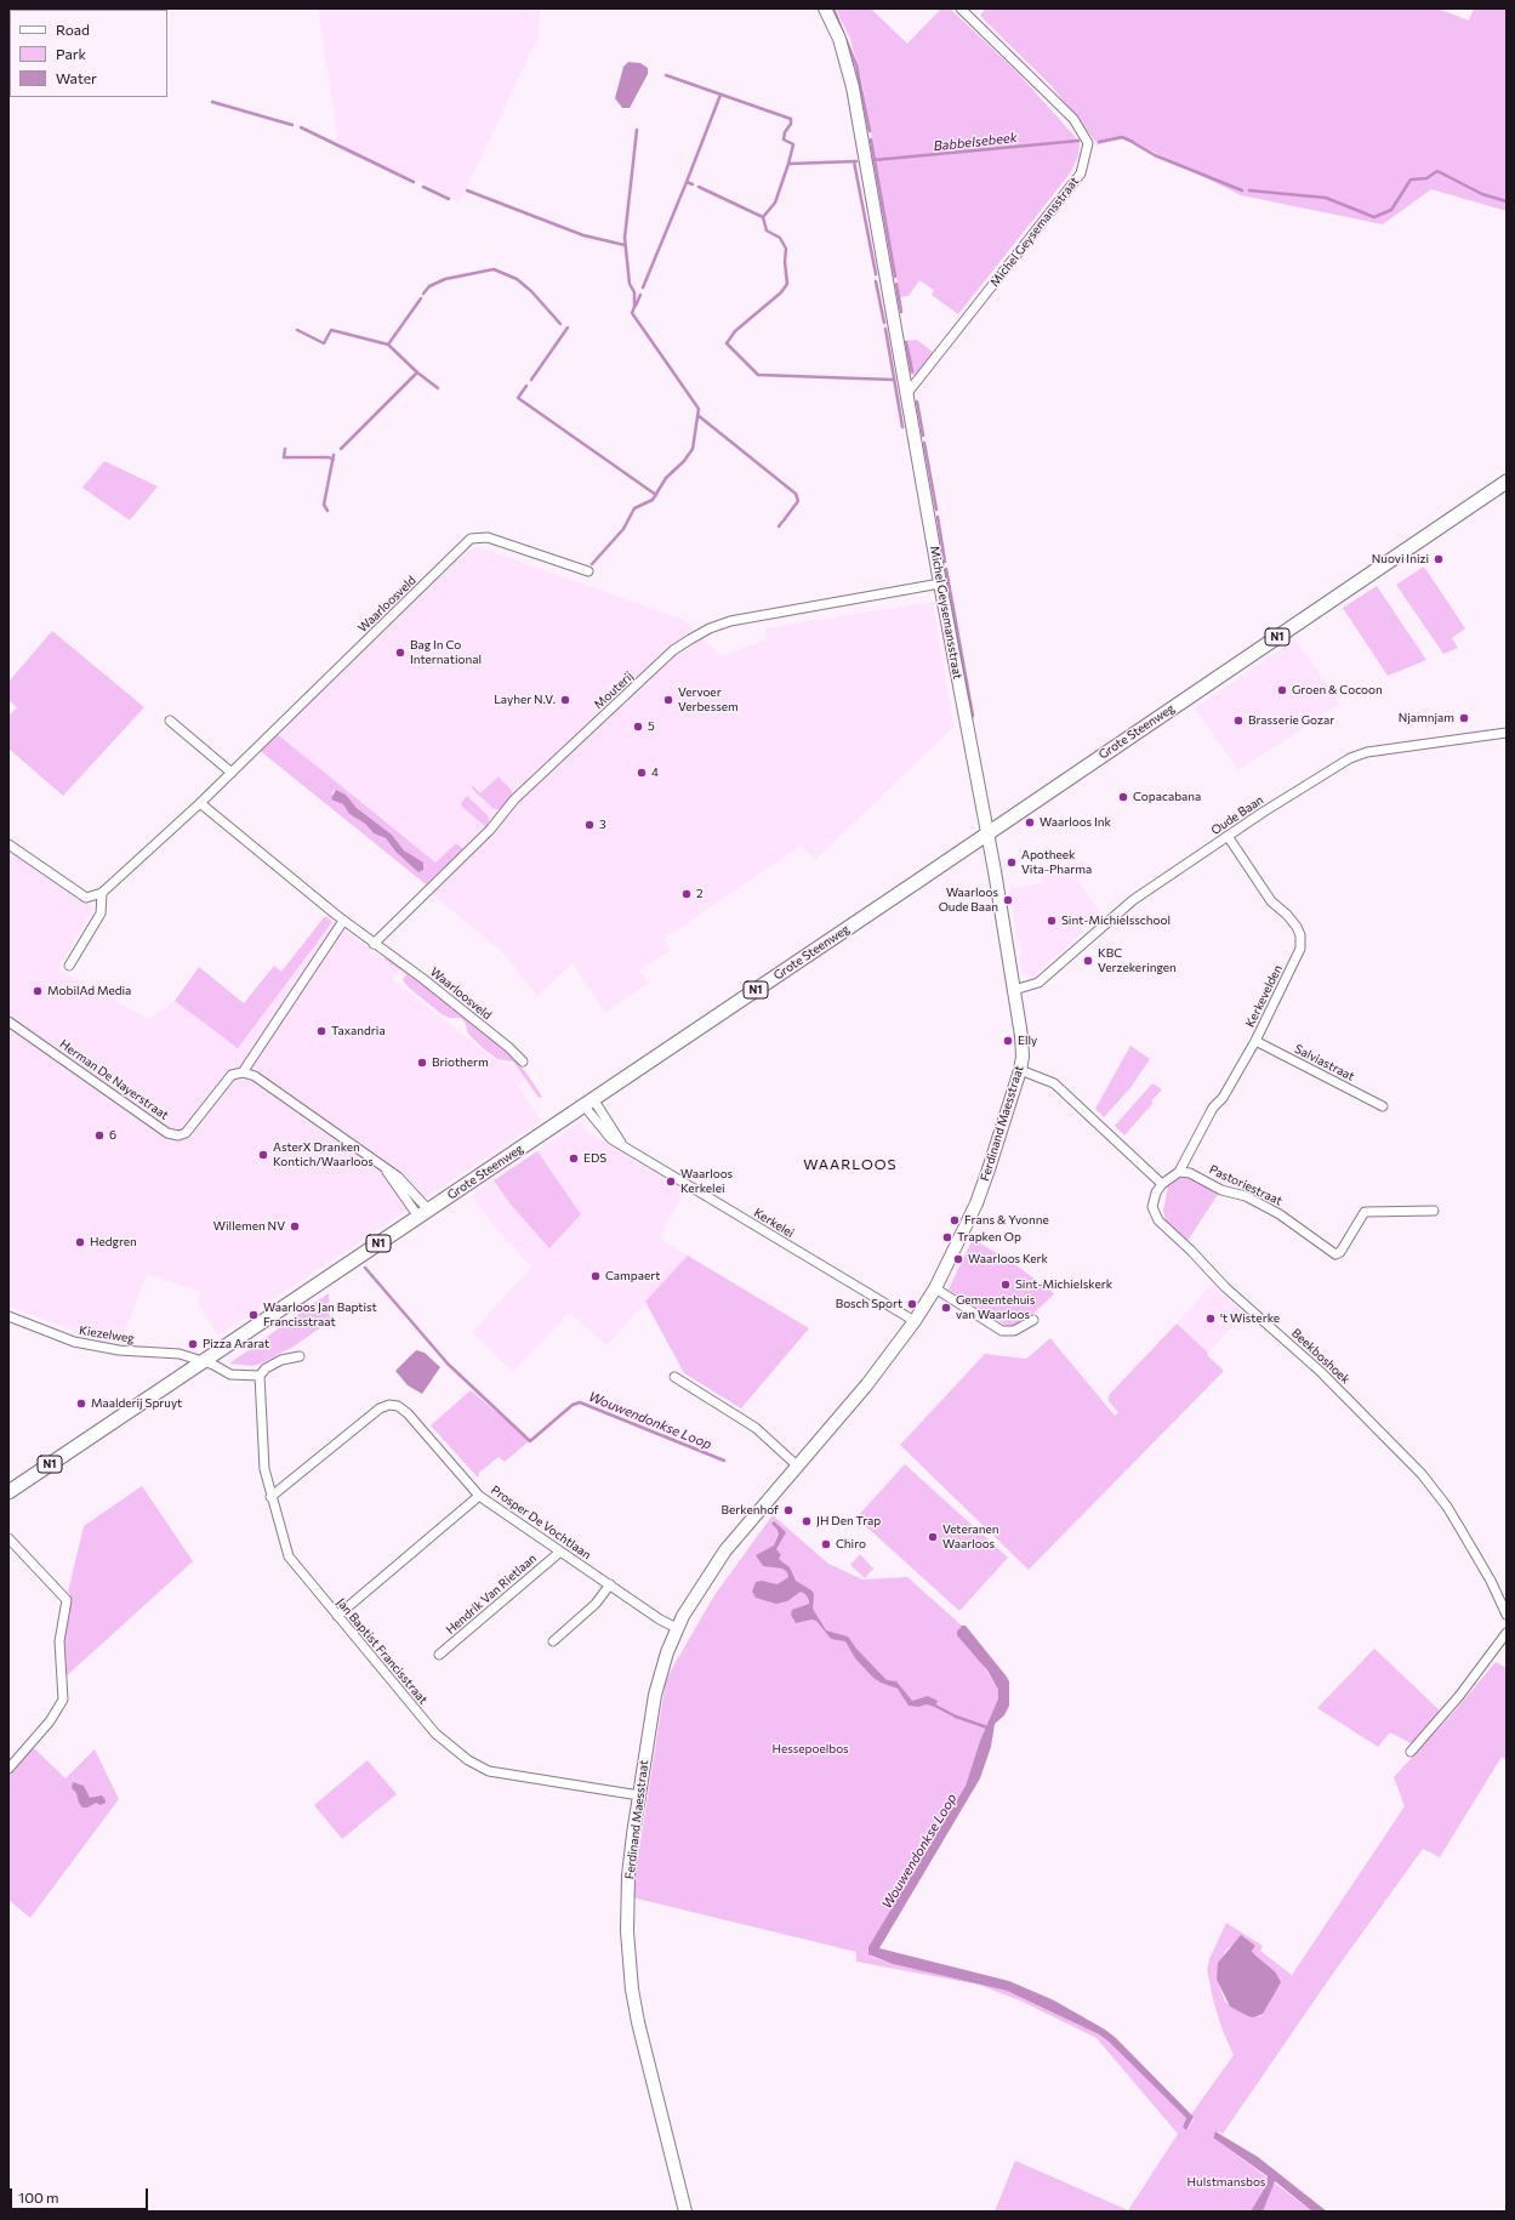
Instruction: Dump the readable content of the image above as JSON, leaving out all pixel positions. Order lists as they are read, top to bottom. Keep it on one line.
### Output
{"streets":{"main road":["N1","Grote Steenweg"],"street":["Michel Geysemansstraat","Waarloosveld","Mouterij","Oude Baan","Kerkevelden","Salviastraat","Herman De Nayerstraat","Ferdinand Maesstraat","Pastoriestraat","Kerkelei","Kiezelweg","Beekboshoek","Prosper De Vochtlaan","Hendrik Van Rietlaan","Jan Baptist Francisstraat"]},"crossings":[["Michel Geysemansstraat","Mouterij"],["Michel Geysemansstraat","Grote Steenweg"],["Michel Geysemansstraat","Ferdinand Maesstraat"],["Waarloosveld","Mouterij"],["Grote Steenweg","Ferdinand Maesstraat"],["Grote Steenweg","Kerkelei"],["Grote Steenweg","Kiezelweg"],["Oude Baan","Kerkevelden"],["Oude Baan","Ferdinand Maesstraat"],["Kerkevelden","Salviastraat"],["Kerkevelden","Pastoriestraat"],["Ferdinand Maesstraat","Kerkelei"],["Ferdinand Maesstraat","Prosper De Vochtlaan"],["Ferdinand Maesstraat","Jan Baptist Francisstraat"],["Prosper De Vochtlaan","Hendrik Van Rietlaan"],["Prosper De Vochtlaan","Jan Baptist Francisstraat"]],"districts":["WAARLOOS"],"water":["Babbelsebeek","Wouwendonkse Loop"],"parks":["Hessepoelbos","Hulstmansbos"],"places":["Nuovi Inizi","Bag In Co International","Groen & Cocoon","Layher N.V.","Vervoer Verbessem","Njamnjam","Brasserie Gozar","5","4","Copacabana","Waarloos Ink","3","Apotheek Vita-Pharma","2","Waarloos Oude Baan","Sint-Michielsschool","KBC Verzekeringen","MobilAd Media","Taxandria","Elly","Briotherm","6","AsterX Dranken Kontich/Waarloos","EDS","Waarloos Kerkelei","Frans & Yvonne","Willemen NV","Trapken Op","Hedgren","Waarloos Kerk","Campaert","Sint-Michielskerk","Bosch Sport","Gemeentehuis van Waarloos","Waarloos Jan Baptist Francisstraat","'t Wisterke","Pizza Ararat","Maalderij Spruyt","Berkenhof","JH Den Trap","Veteranen Waarloos","Chiro"],"legend":["Road","Park","Water"],"scale_bar":"100 m"}
